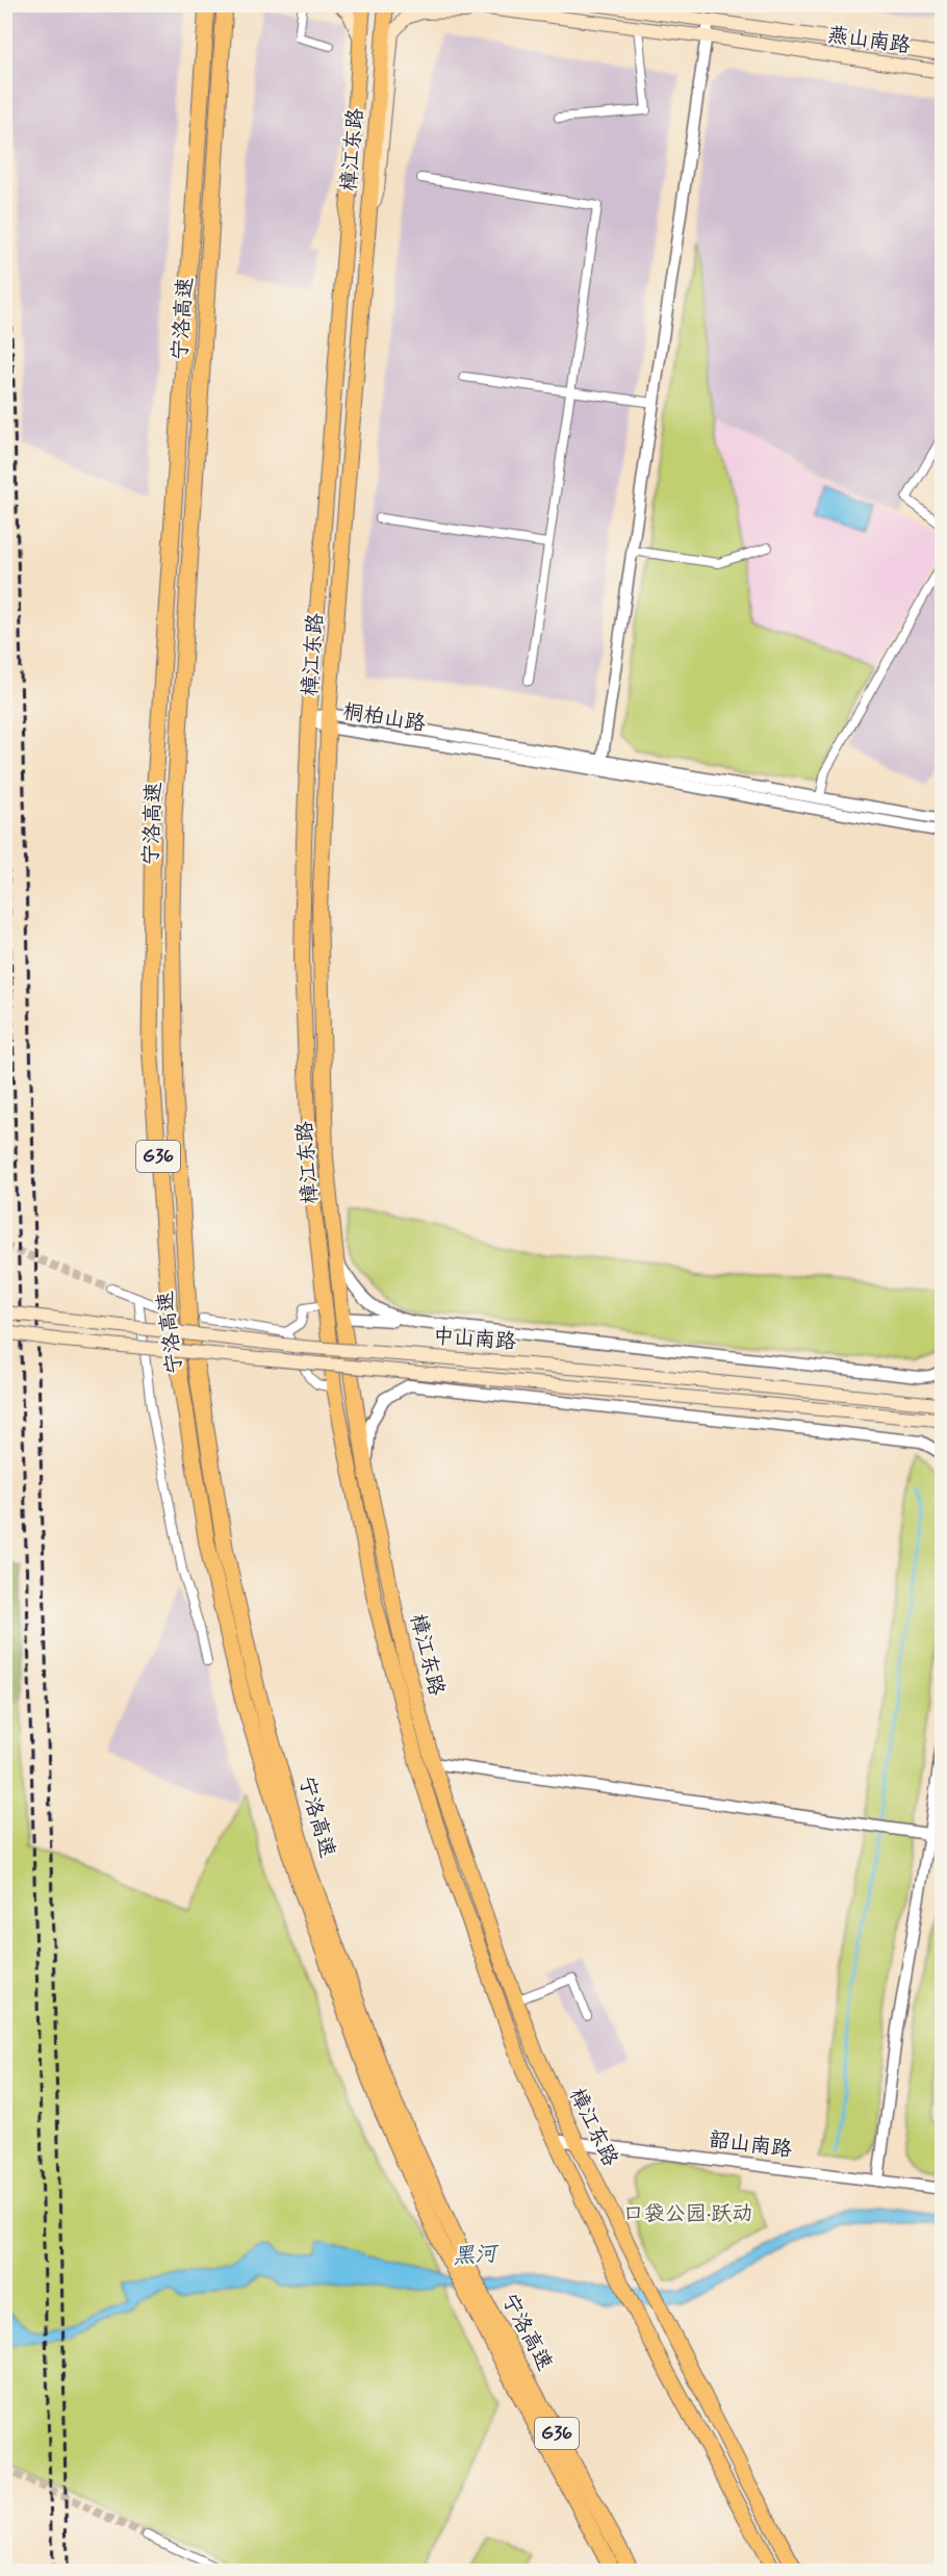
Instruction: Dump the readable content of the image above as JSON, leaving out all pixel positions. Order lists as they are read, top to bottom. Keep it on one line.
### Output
{"streets":{"highway":["宁洛高速","G36"],"main road":["燕山南路","樟江东路","中山南路"],"street":["桐柏山路","韶山南路"]},"crossings":[["樟江东路","桐柏山路"],["樟江东路","韶山南路"]],"water":["黑河"],"parks":["口袋公园·跃动"]}
